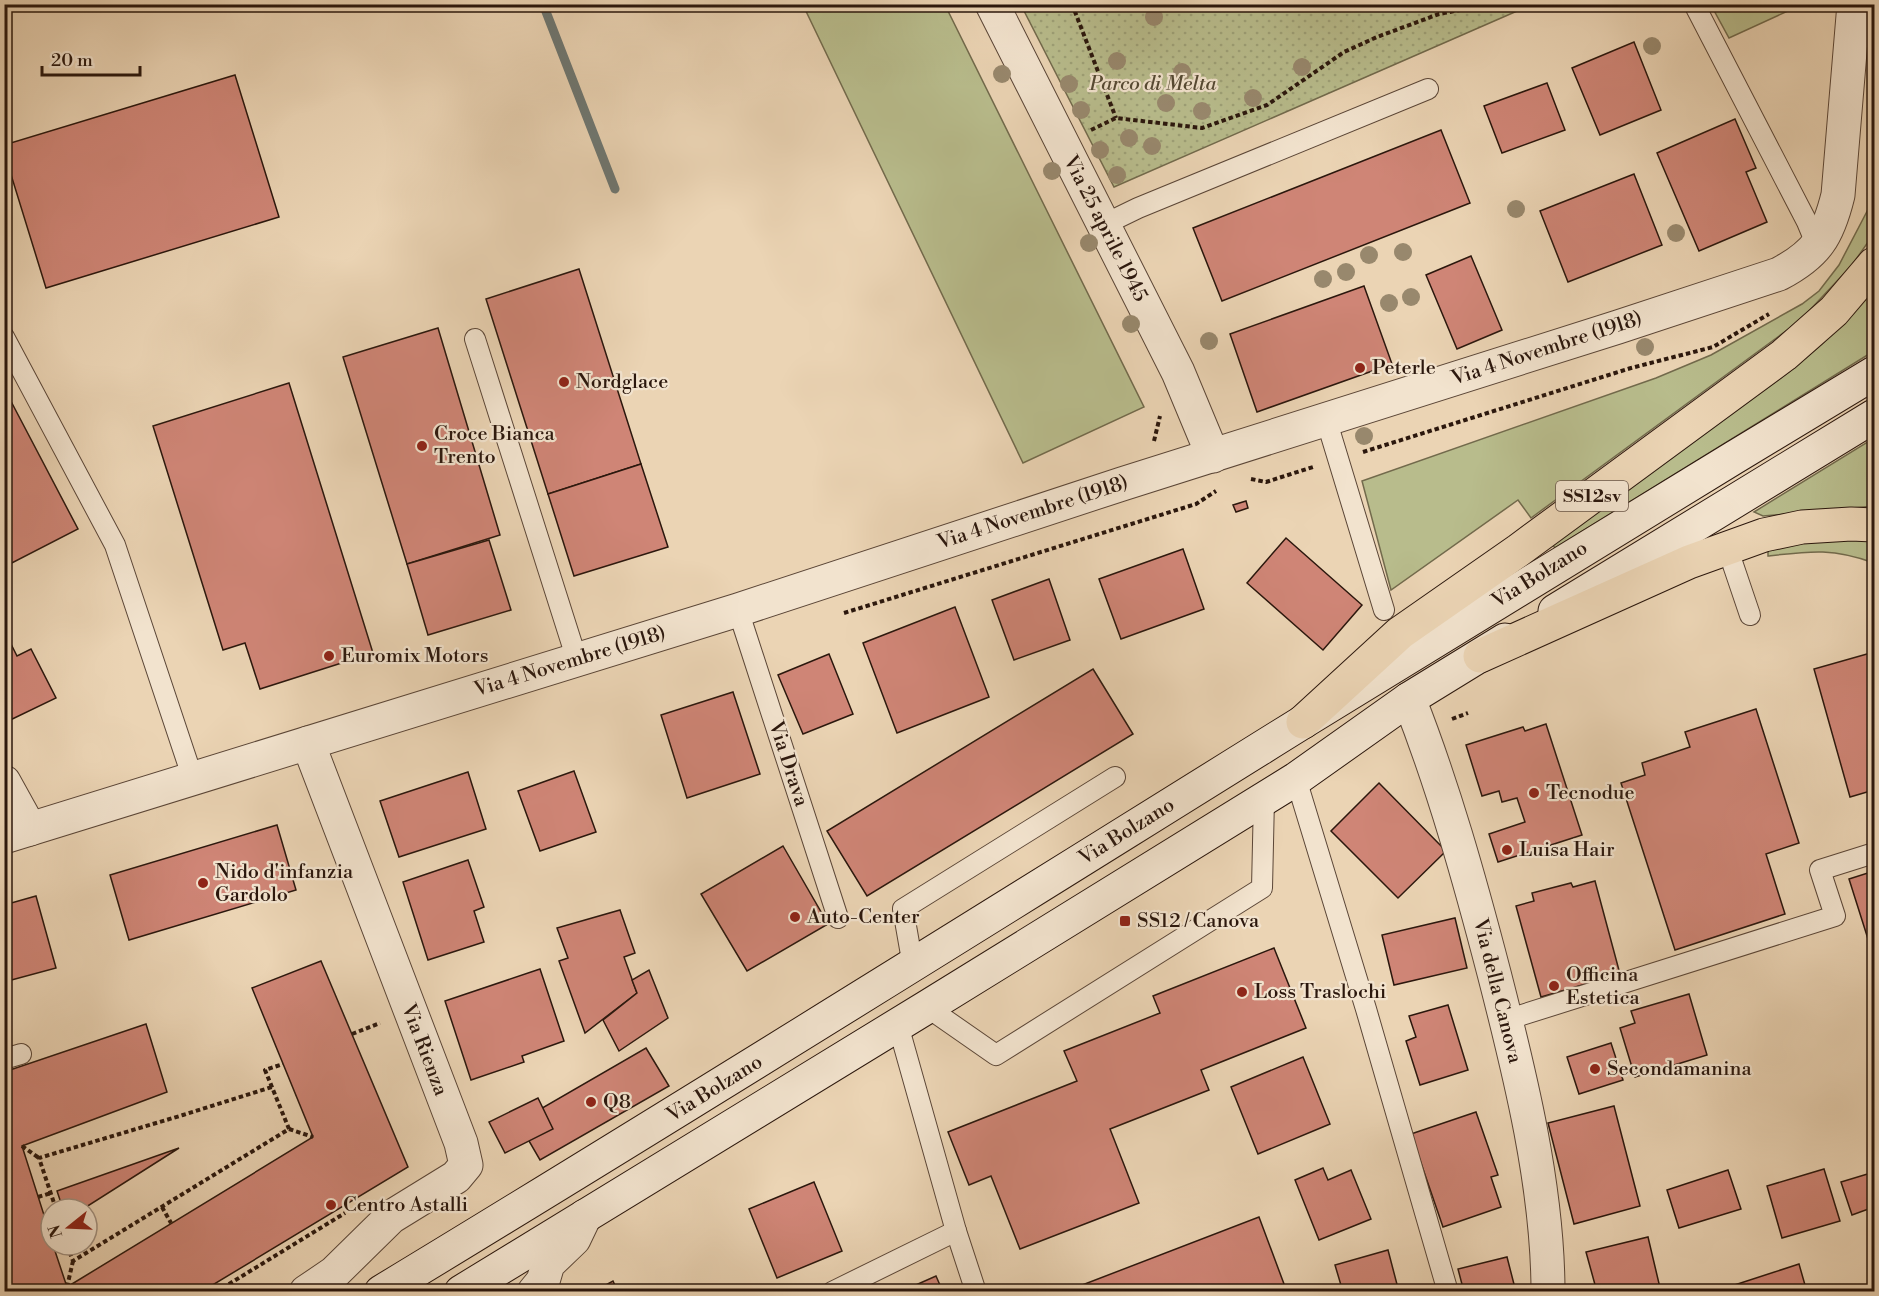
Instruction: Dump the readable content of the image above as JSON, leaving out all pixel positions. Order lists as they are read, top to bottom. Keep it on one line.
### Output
{"streets":{"highway":["SS12sv"],"street":["Via 25 aprile 1945","Via 4 Novembre (1918)","Via Bolzano","Via della Canova","Via Rienza"],"lane":["Via Drava"]},"crossings":[["Via 25 aprile 1945","Via 4 Novembre (1918)"],["Via 4 Novembre (1918)","Via Drava"],["Via 4 Novembre (1918)","Via Rienza"],["SS12sv","Via Bolzano"],["Via Bolzano","Via della Canova"]],"parks":["Parco di Melta"],"places":{"other":["Peterle","Nordglace","Croce Bianca Trento","Euromix Motors","Tecnodue","Luisa Hair","Nido d'infanzia Gardolo","Auto-Center","Officina Estetica","Loss Traslochi","Secondamanina","Q8","Centro Astalli"],"transit":["SS12 / Canova"]},"scale_bar":"20 m","north":"left"}
